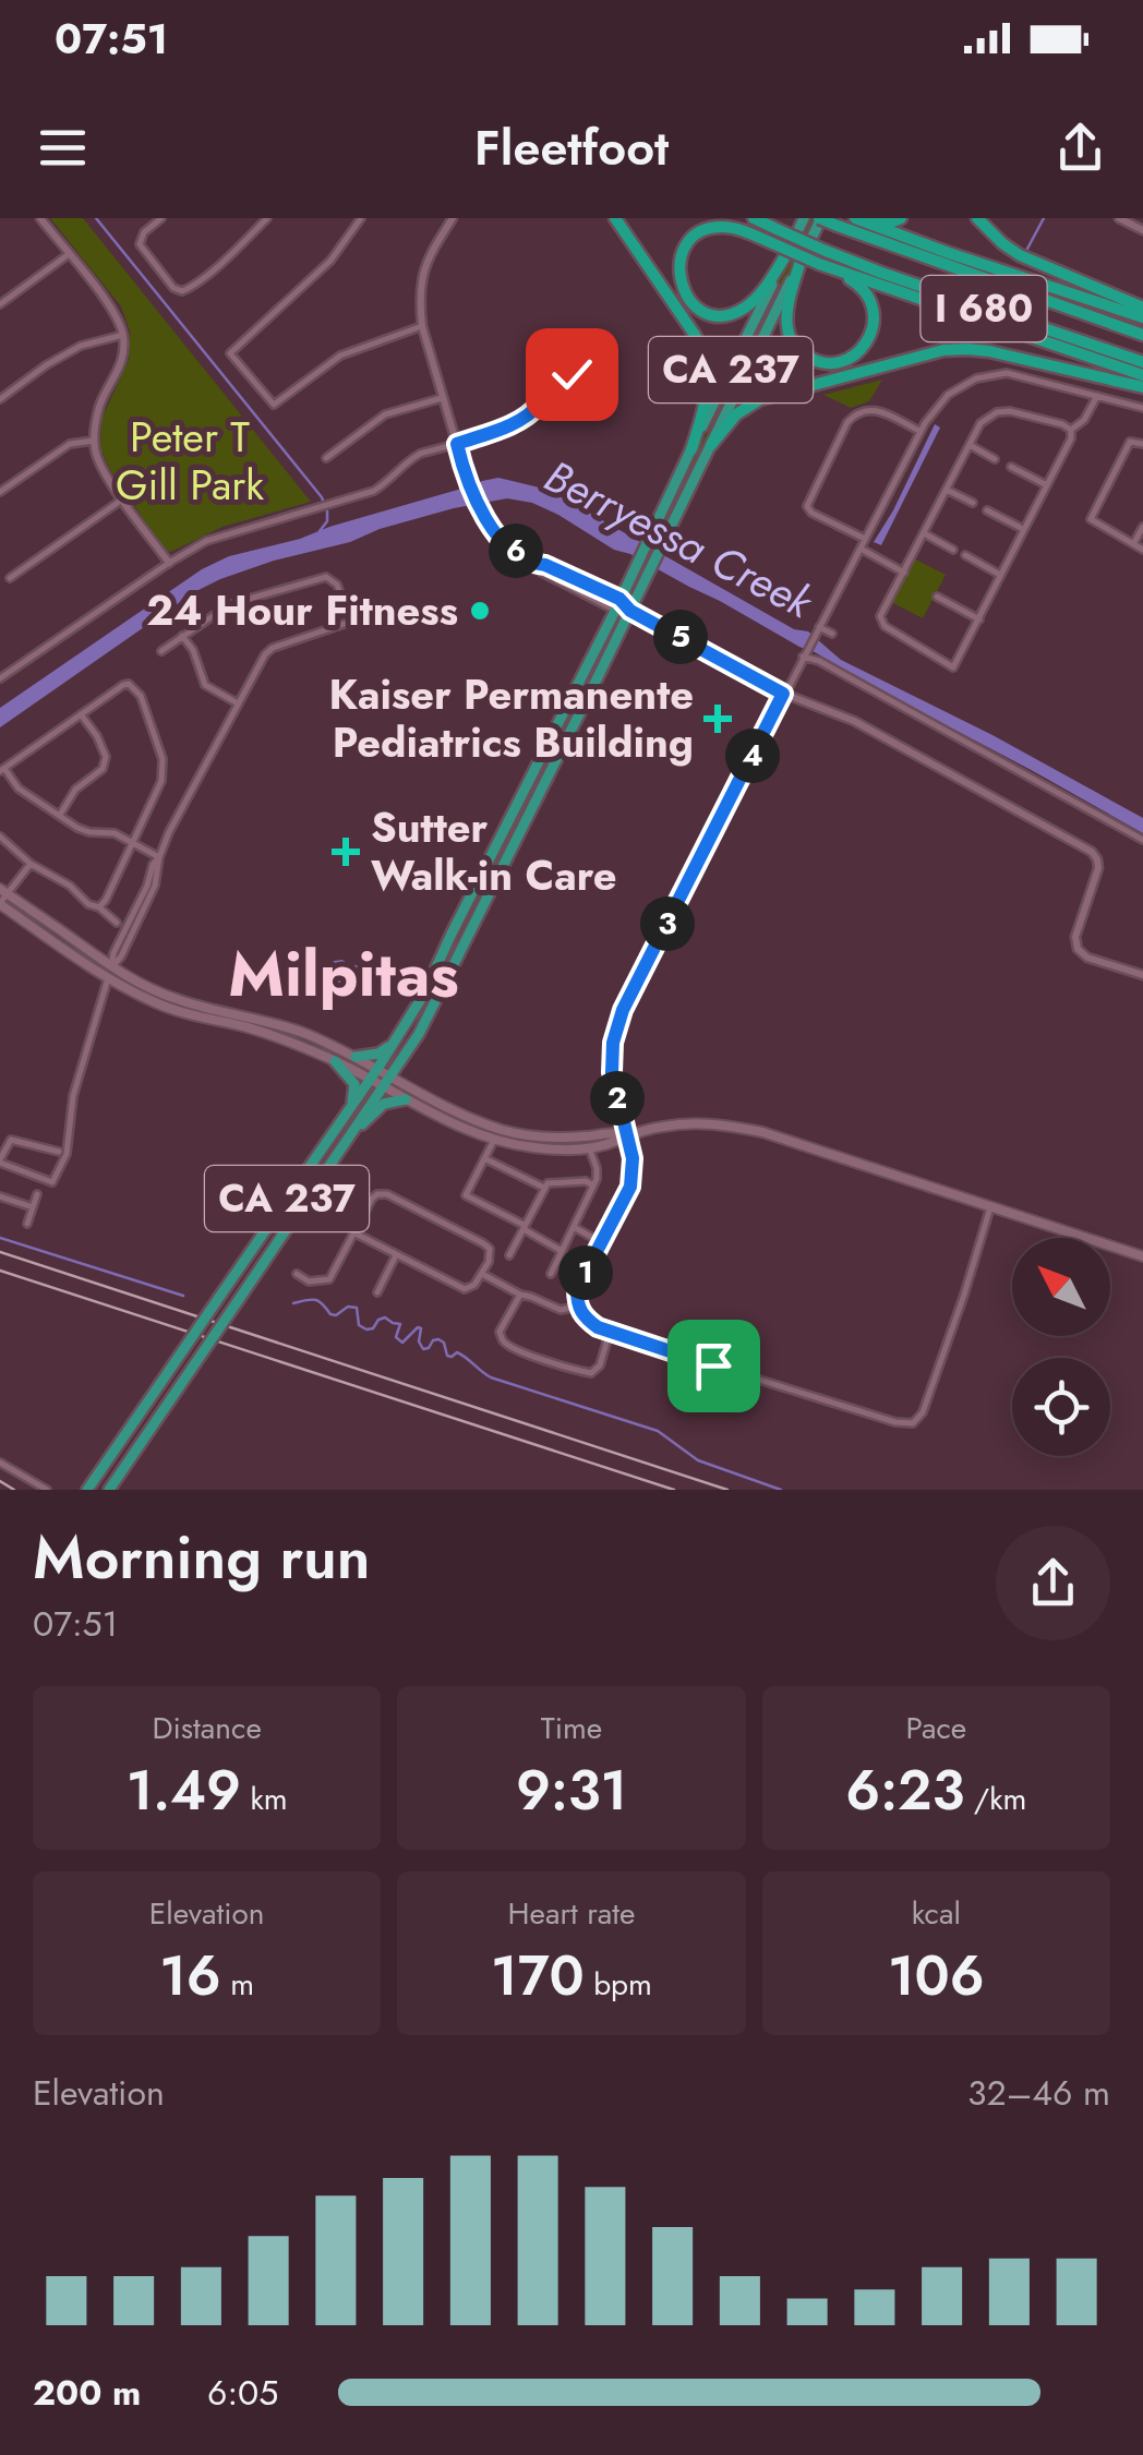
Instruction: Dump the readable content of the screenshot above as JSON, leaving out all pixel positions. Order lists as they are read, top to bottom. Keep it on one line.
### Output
{"streets":{"highway":["I 680","CA 237"]},"crossings":[["I 680","CA 237"]],"districts":["Milpitas"],"water":["Berryessa Creek"],"parks":["Peter T Gill Park"],"places":{"other":["24 Hour Fitness"],"health":["Kaiser Permanente Pediatrics Building","Sutter Walk-in Care"]},"north":"top left","page":{"status":"07:51","header":"Fleetfoot","pins":["6","5","4","3","2","1"],"heading":["Morning run","07:51"],"stats":[["Distance","1.49 km"],["Time","9:31"],["Pace","6:23 /km"],["Elevation","16 m"],["Heart rate","170 bpm"],["kcal","106"]],"chart":["Elevation","32–46 m"],"list":[{"name":"200 m","note":"6:05"}]}}
